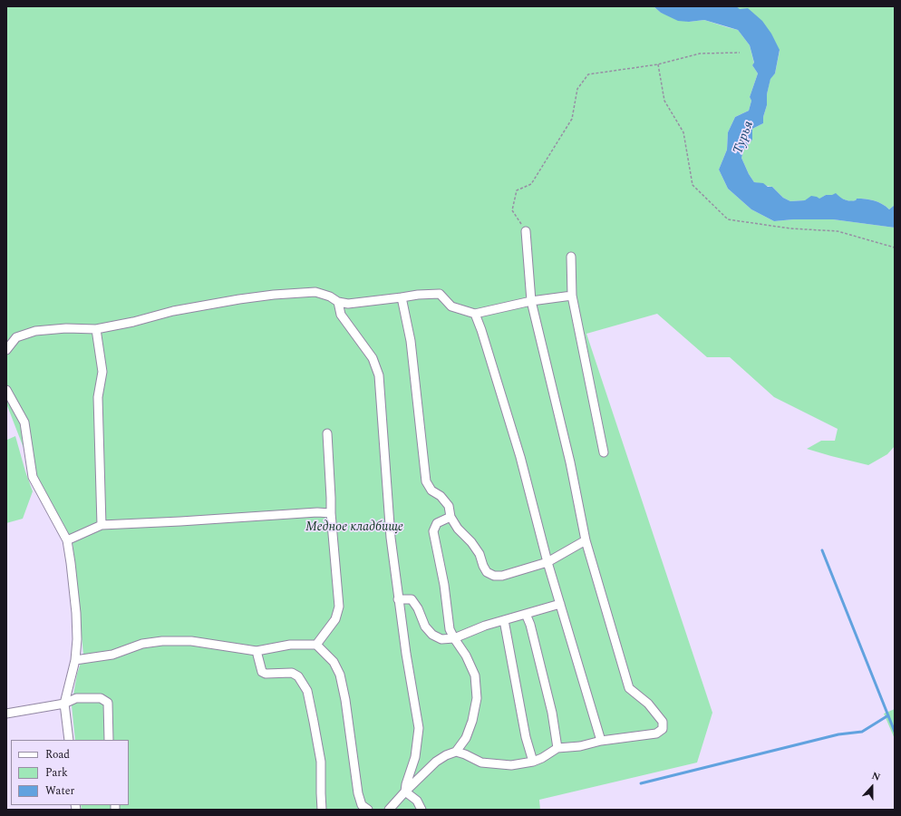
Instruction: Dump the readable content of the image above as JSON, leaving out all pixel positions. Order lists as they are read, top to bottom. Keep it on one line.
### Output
{"water":["Турья"],"parks":["Медное кладбище"],"legend":["Road","Park","Water"],"north":"top"}
